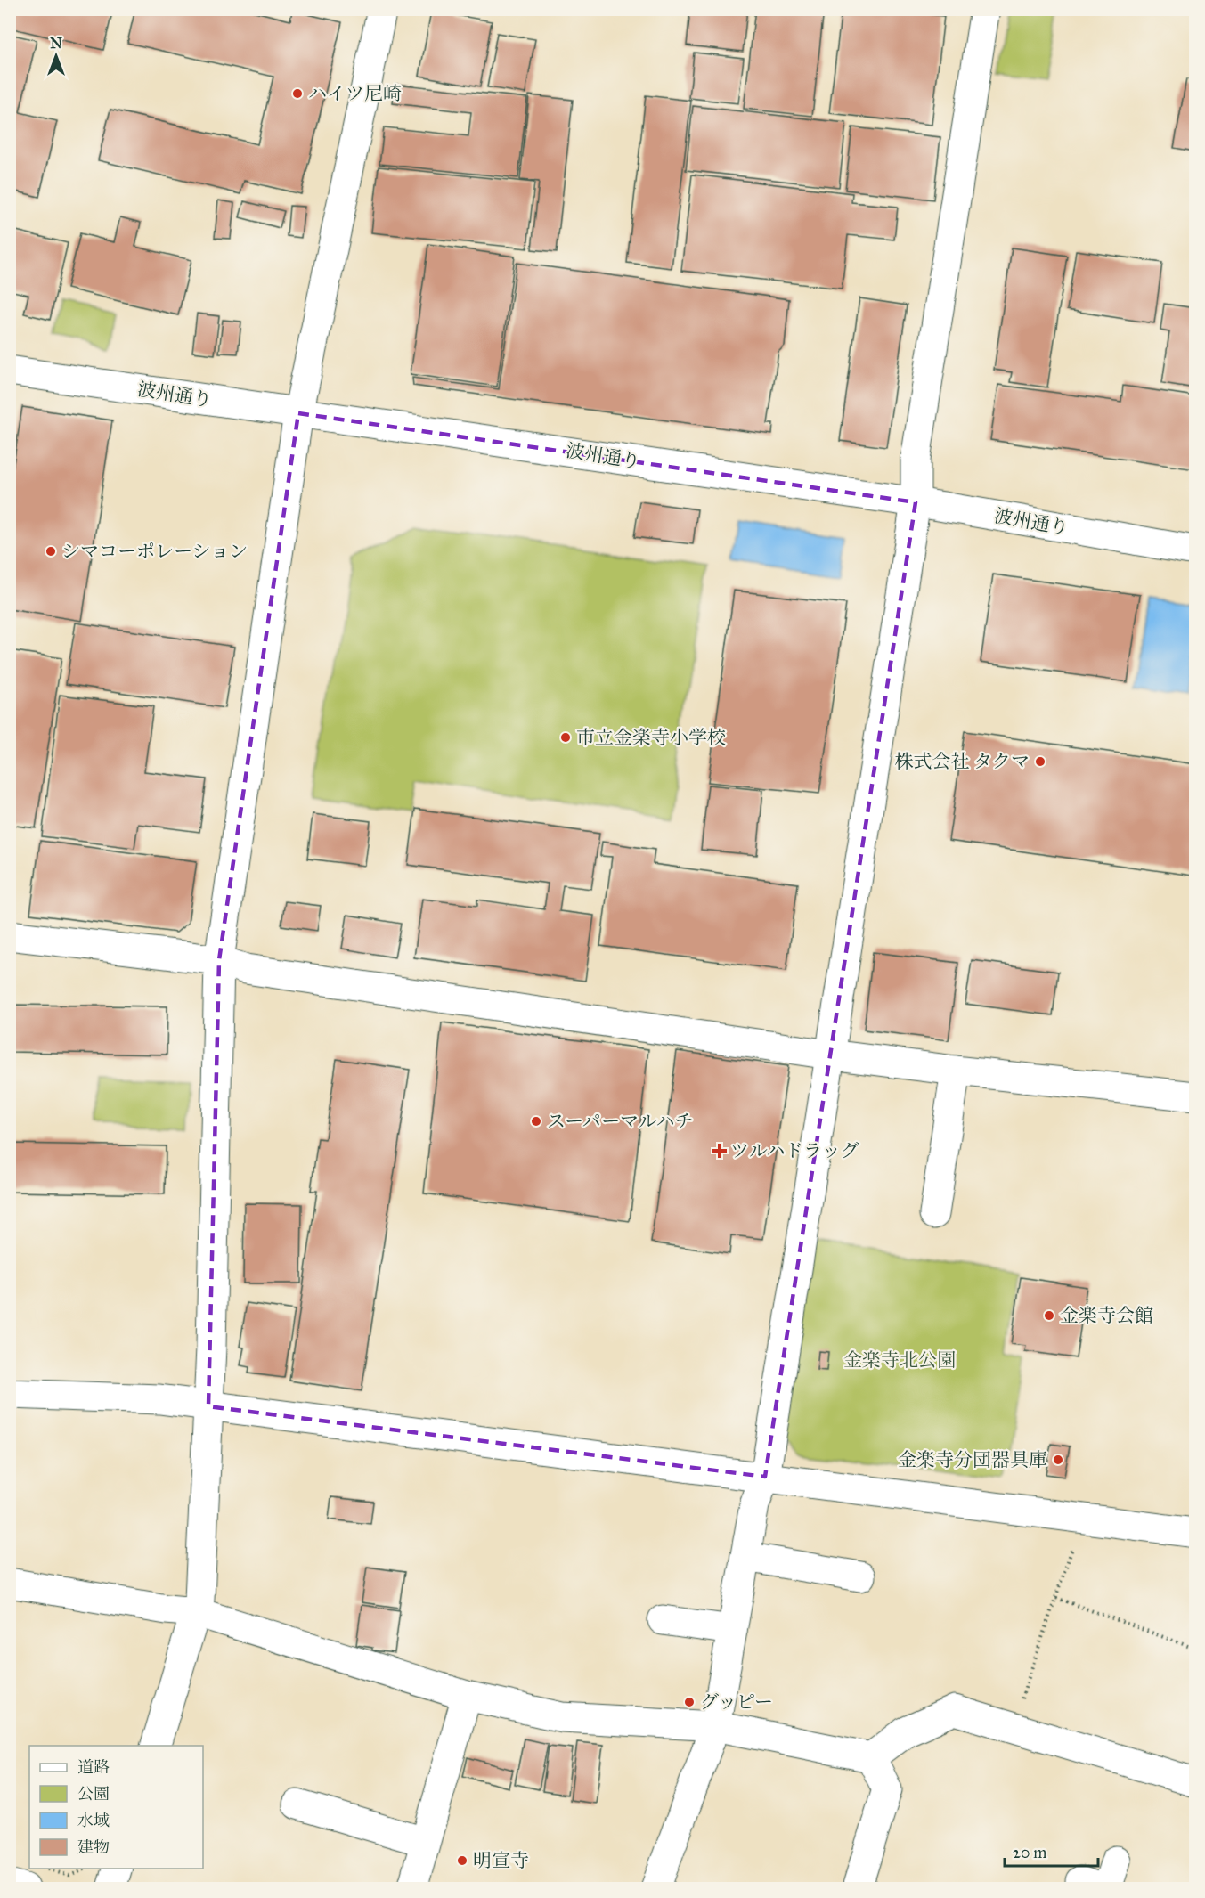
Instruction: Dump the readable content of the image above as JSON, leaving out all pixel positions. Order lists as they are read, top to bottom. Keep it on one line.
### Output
{"streets":{"street":["波州通り"]},"parks":["金楽寺北公園"],"places":{"other":["ハイツ尼崎","シマコーポレーション","市立金楽寺小学校","株式会社 タクマ","スーパーマルハチ","金楽寺会館","金楽寺分団器具庫","グッピー","明宣寺"],"health":["ツルハドラッグ"]},"legend":["道路","公園","水域","建物"],"scale_bar":"20 m","north":"top"}
